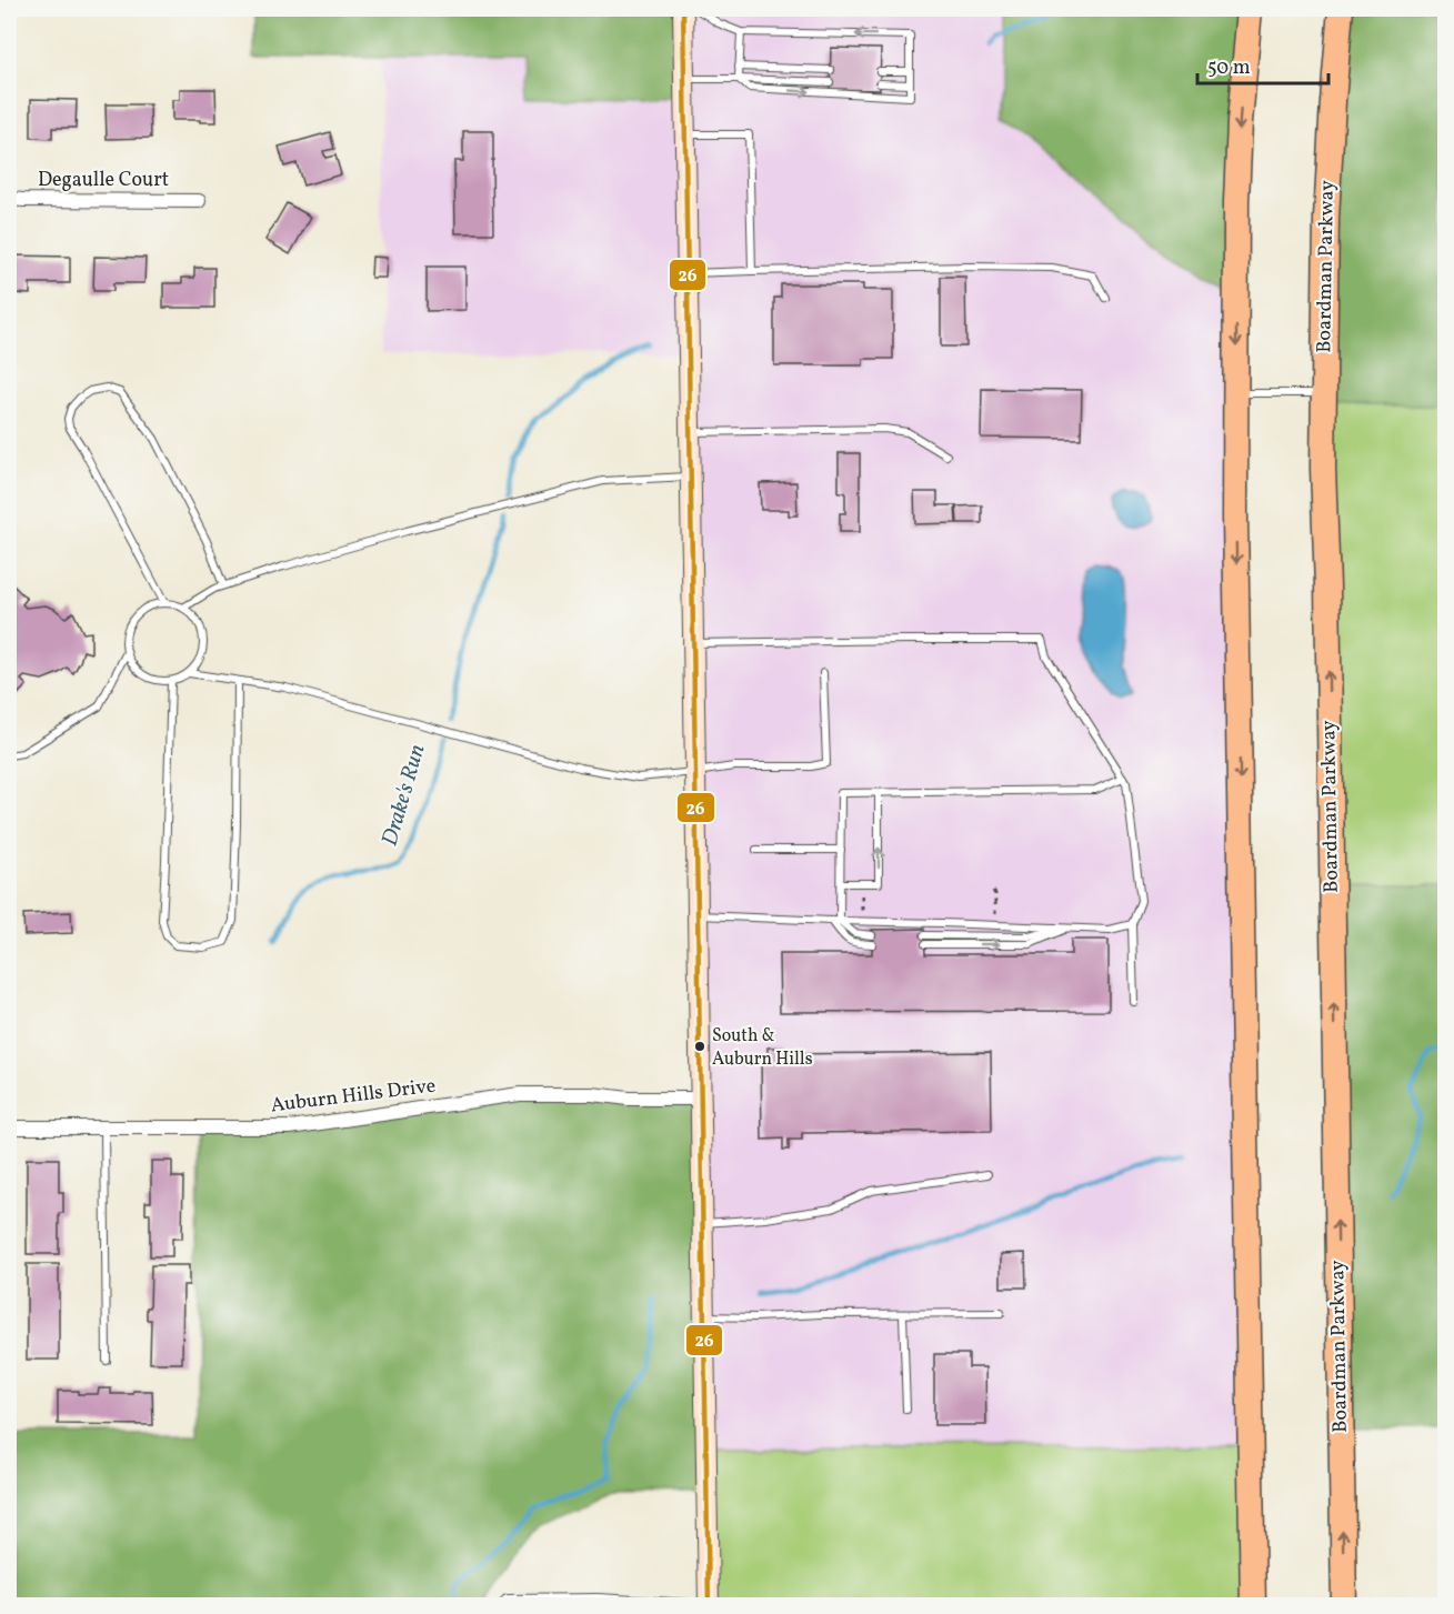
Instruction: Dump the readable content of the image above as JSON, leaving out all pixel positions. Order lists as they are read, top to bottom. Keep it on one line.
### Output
{"streets":{"highway":["Boardman Parkway"],"street":["Degaulle Court","Auburn Hills Drive"]},"water":["Drake's Run"],"places":["South & Auburn Hills"],"lines":["transit line 26"],"scale_bar":"50 m"}
